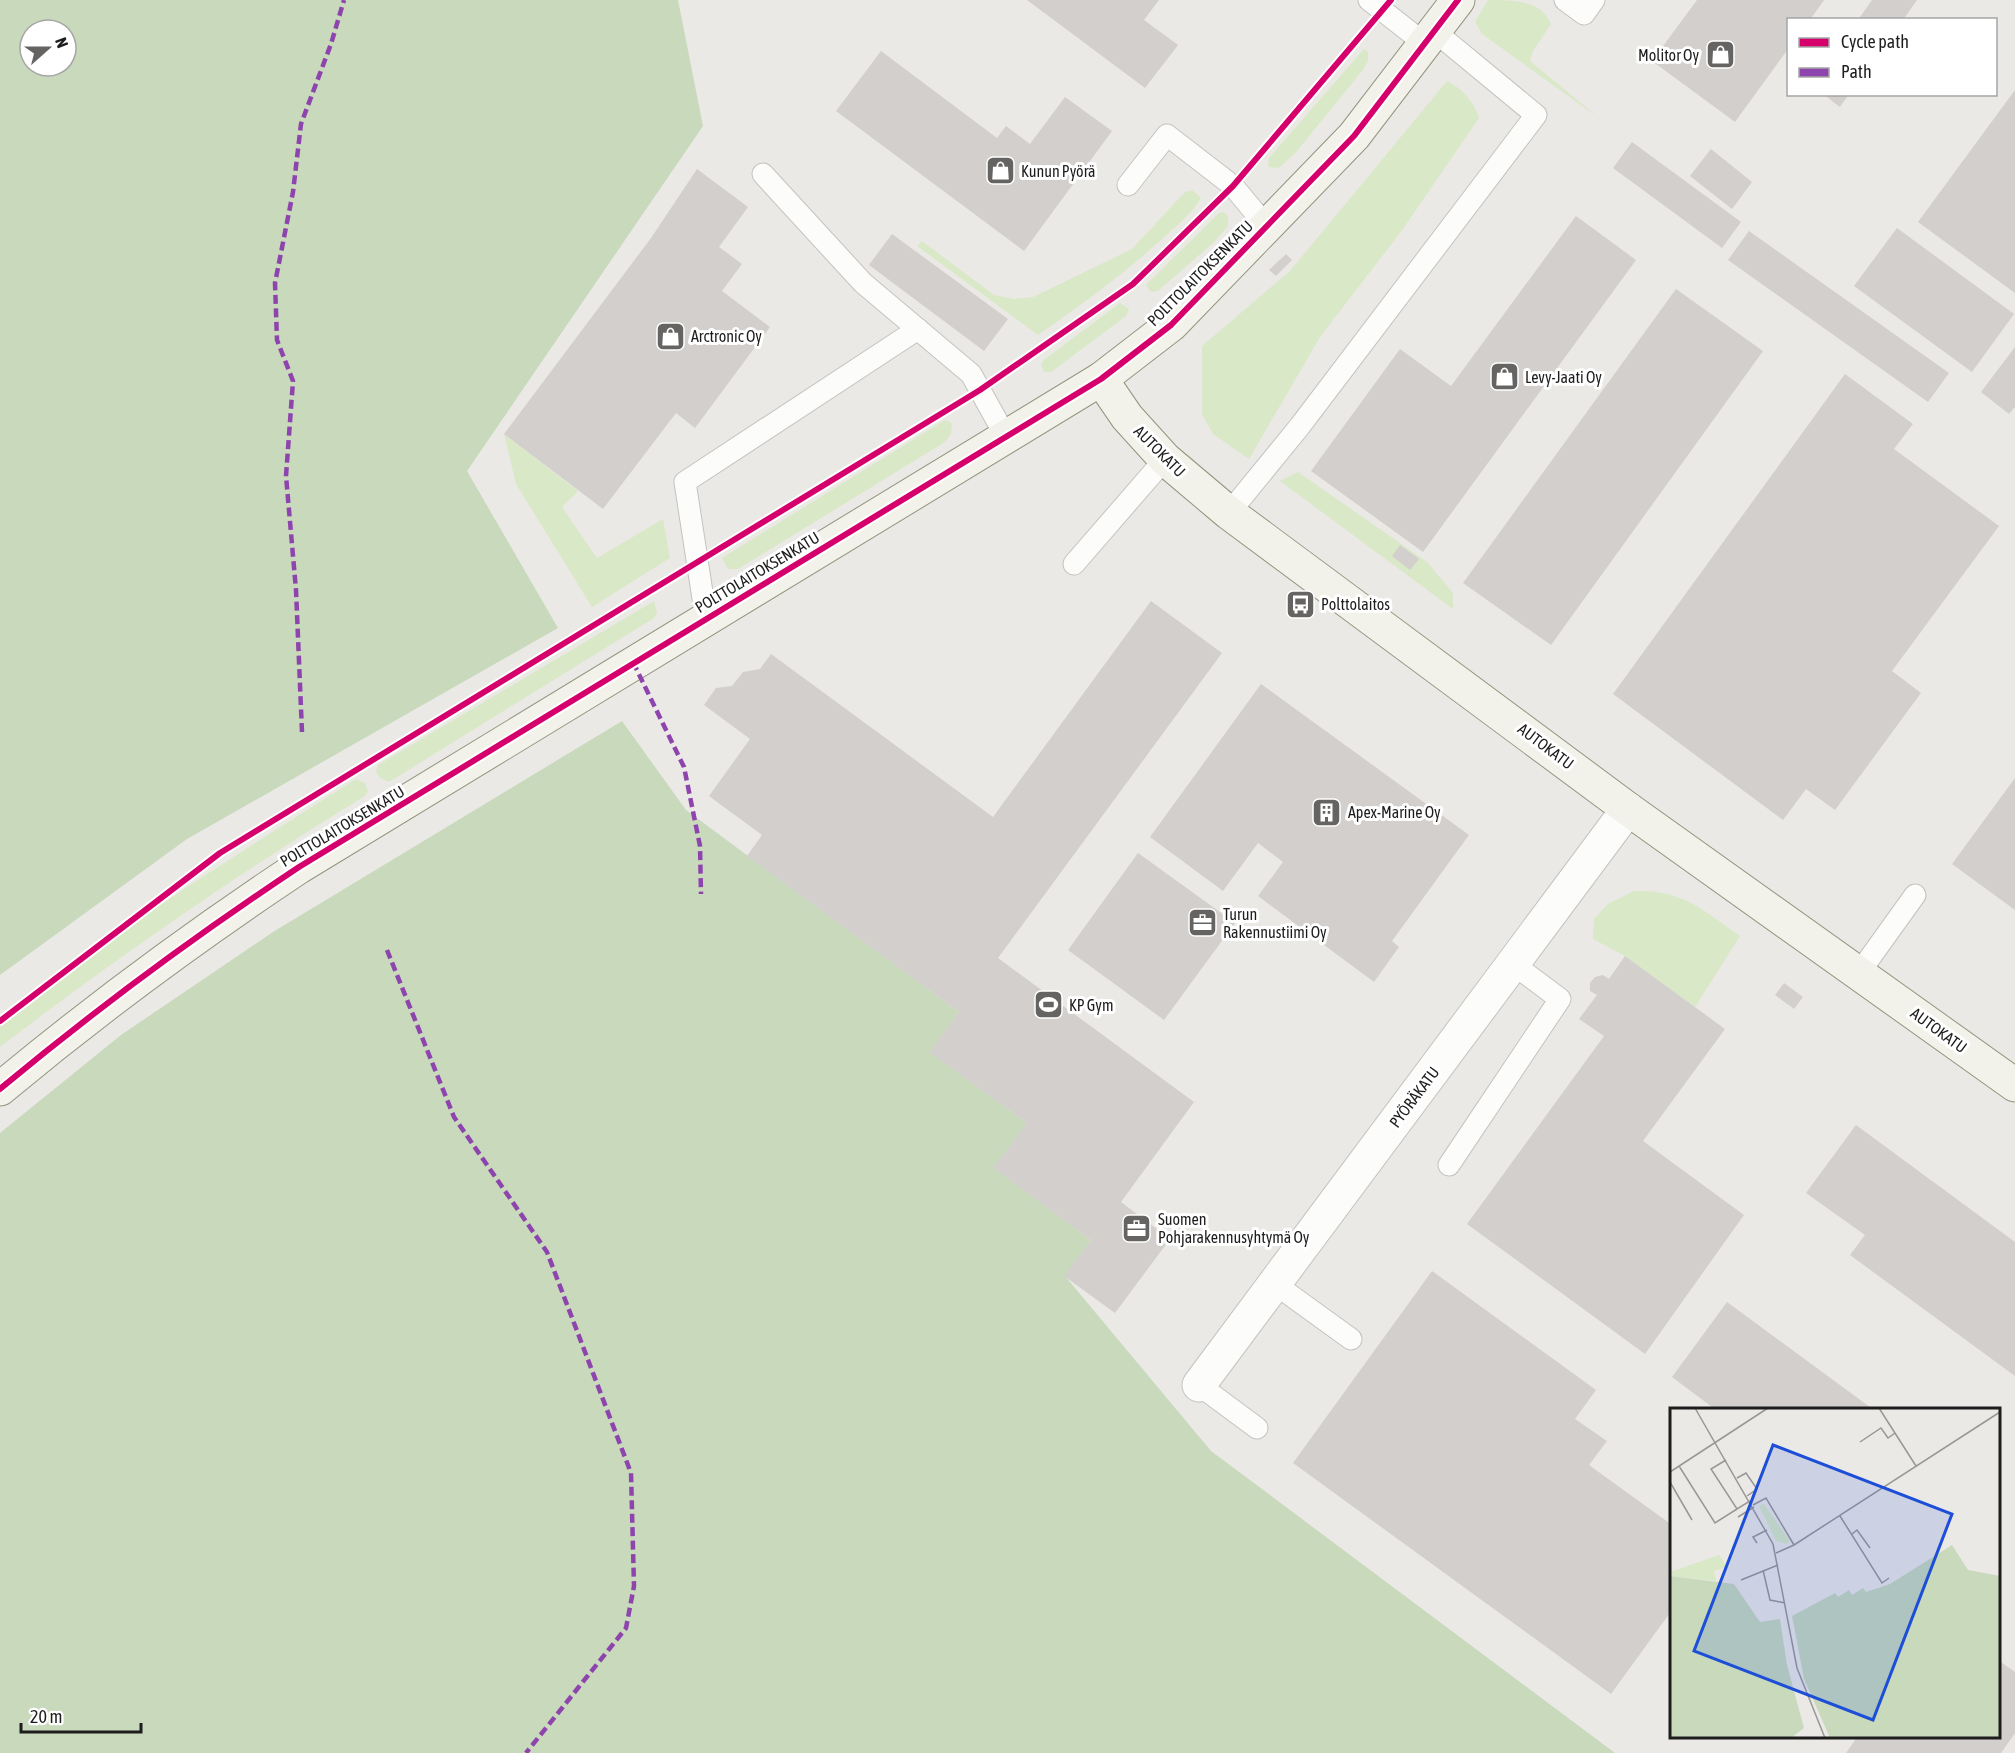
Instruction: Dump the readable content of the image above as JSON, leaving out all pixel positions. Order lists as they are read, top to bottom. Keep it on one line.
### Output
{"streets":{"street":["POLTTOLAITOKSENKATU","AUTOKATU","PYÖRÄKATU"]},"crossings":[["POLTTOLAITOKSENKATU","AUTOKATU"],["AUTOKATU","PYÖRÄKATU"]],"places":{"shop":["Molitor Oy","Kunun Pyörä","Arctronic Oy","Levy-Jaati Oy"],"bus stop":["Polttolaitos"],"building":["Apex-Marine Oy"],"office":["Turun Rakennustiimi Oy","Suomen Pohjarakennusyhtymä Oy"],"sports":["KP Gym"]},"legend":["Cycle path","Path"],"scale_bar":"20 m","north":"right"}
